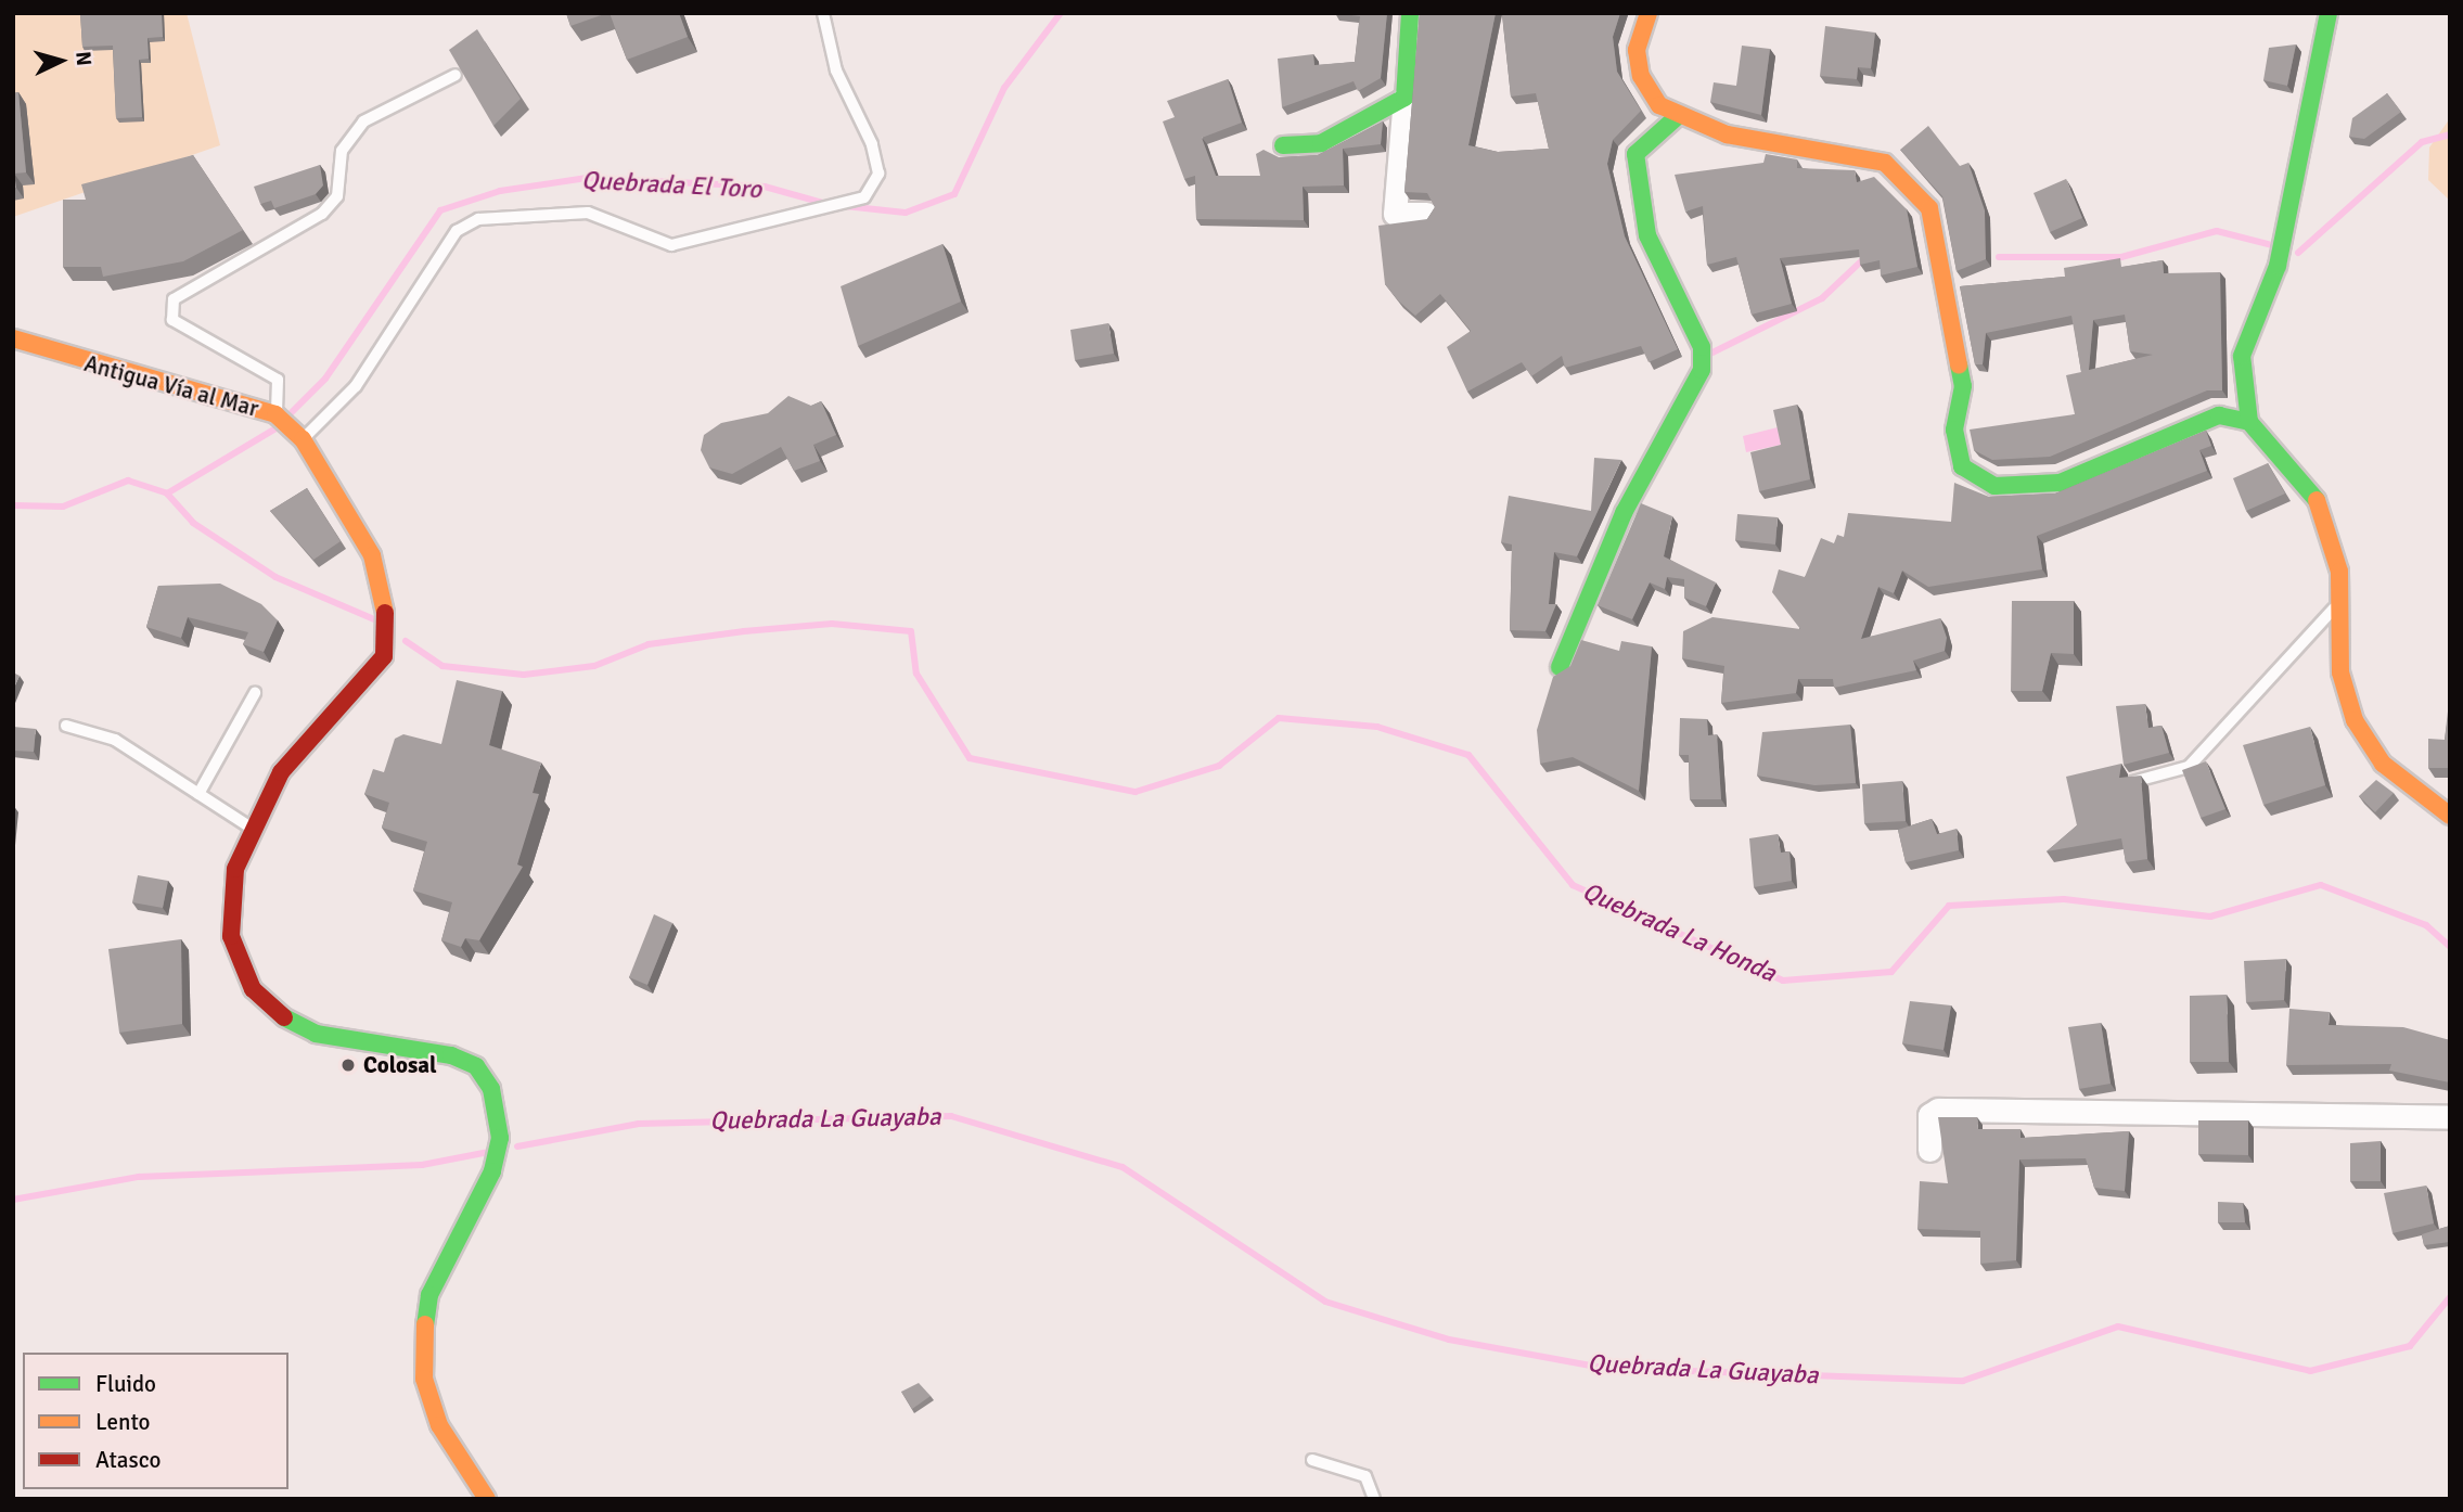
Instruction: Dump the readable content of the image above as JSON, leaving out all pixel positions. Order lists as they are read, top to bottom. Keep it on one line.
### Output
{"streets":{"street":["Antigua Vía al Mar"]},"water":["Quebrada El Toro","Quebrada La Honda","Quebrada La Guayaba"],"places":["Colosal"],"legend":["Fluido","Lento","Atasco"],"north":"right"}
